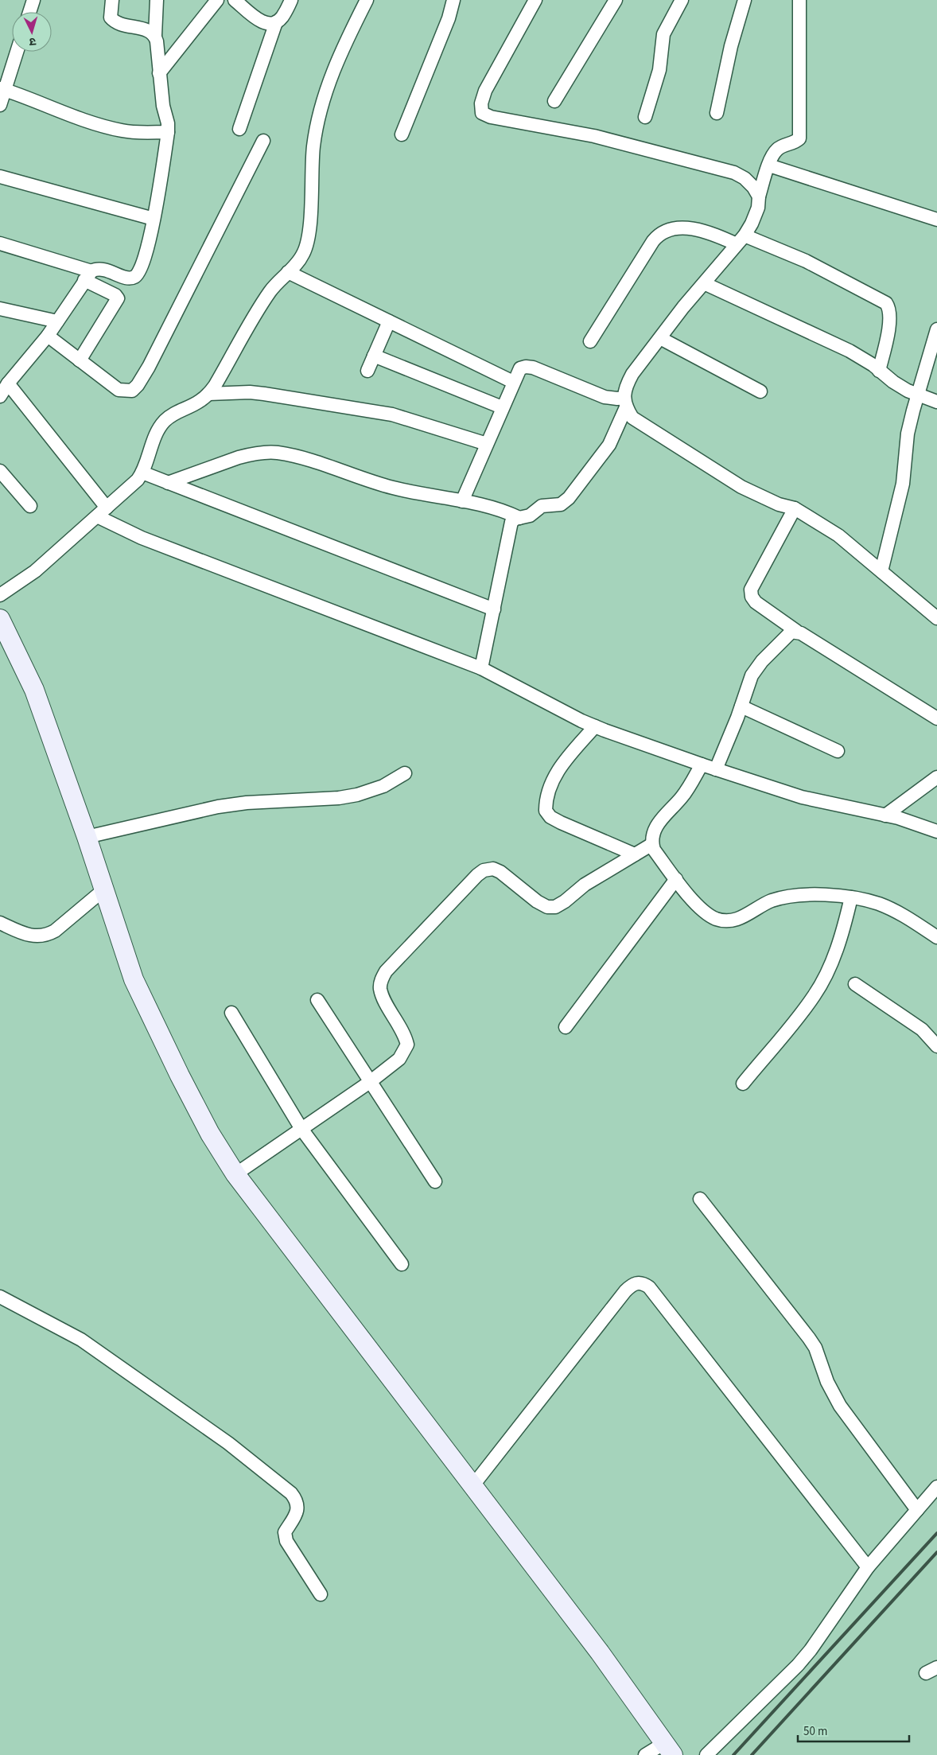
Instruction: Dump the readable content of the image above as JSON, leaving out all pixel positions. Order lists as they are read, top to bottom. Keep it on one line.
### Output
{"scale_bar":"50 m","north":"bottom"}
